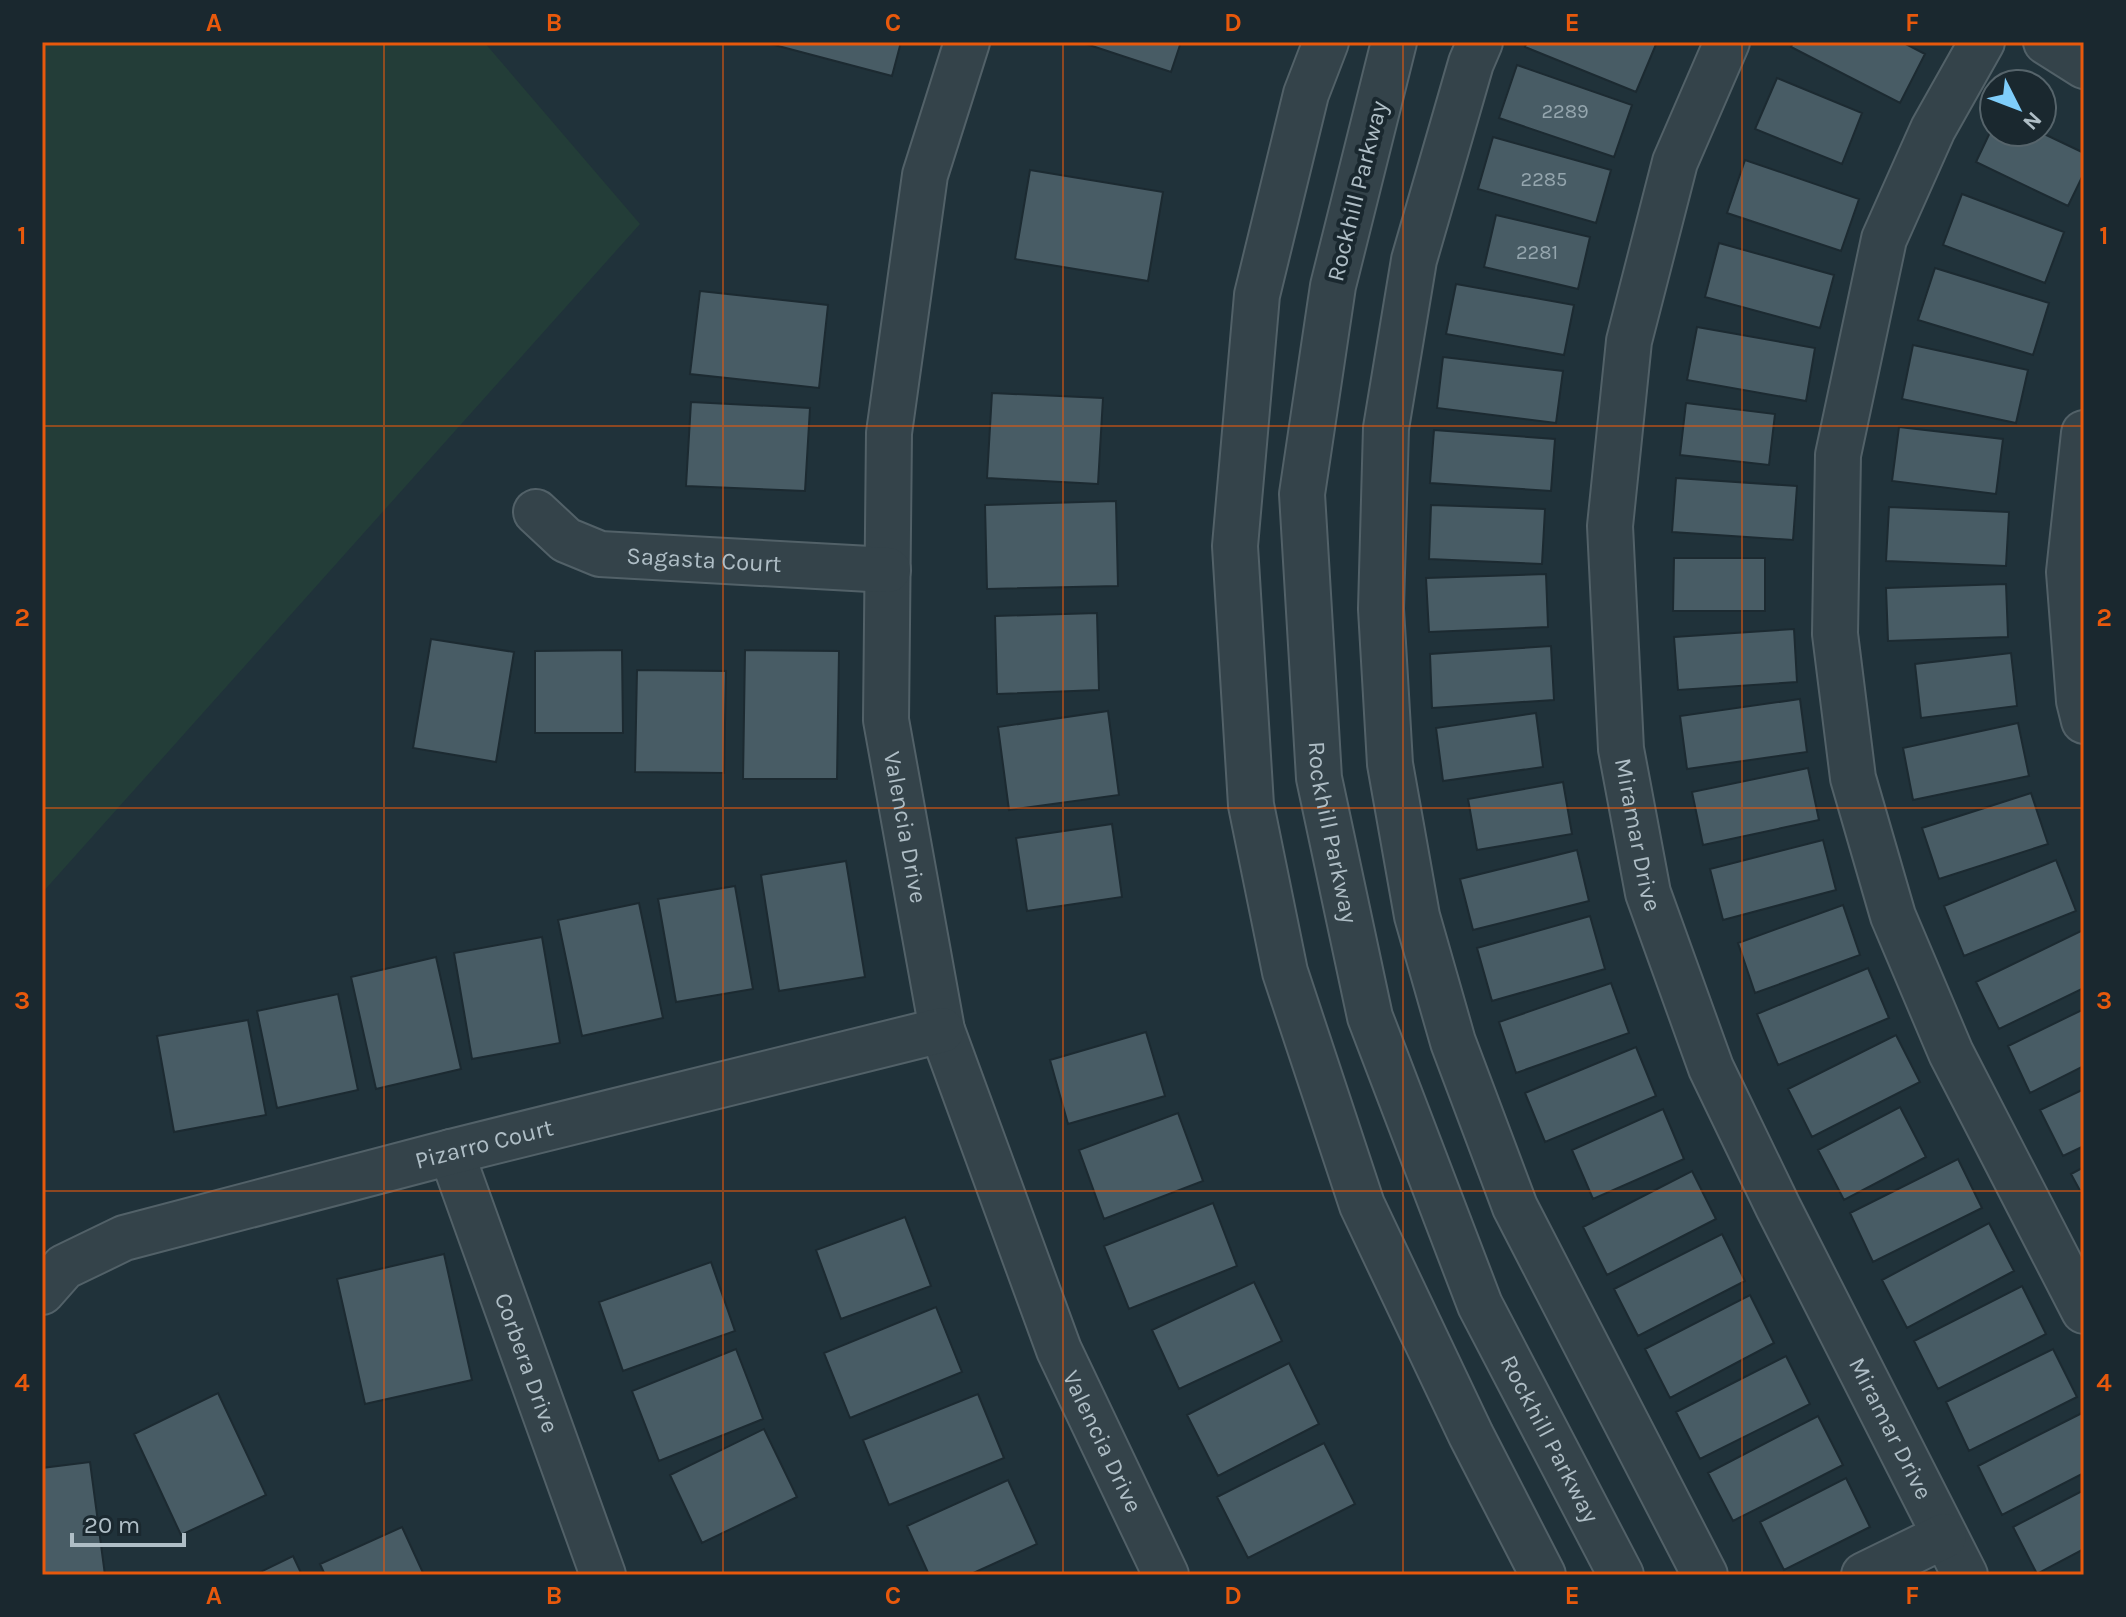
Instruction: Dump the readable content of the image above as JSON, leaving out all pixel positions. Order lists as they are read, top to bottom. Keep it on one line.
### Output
{"streets":{"street":["Rockhill Parkway","Sagasta Court","Valencia Drive","Miramar Drive","Pizarro Court","Corbera Drive"]},"crossings":[["Sagasta Court","Valencia Drive"],["Valencia Drive","Pizarro Court"],["Pizarro Court","Corbera Drive"]],"house_numbers":["2289","2285","2281"],"scale_bar":"20 m","north":"bottom right","grid":{"columns":["A","B","C","D","E","F"],"rows":["1","2","3","4"]}}
